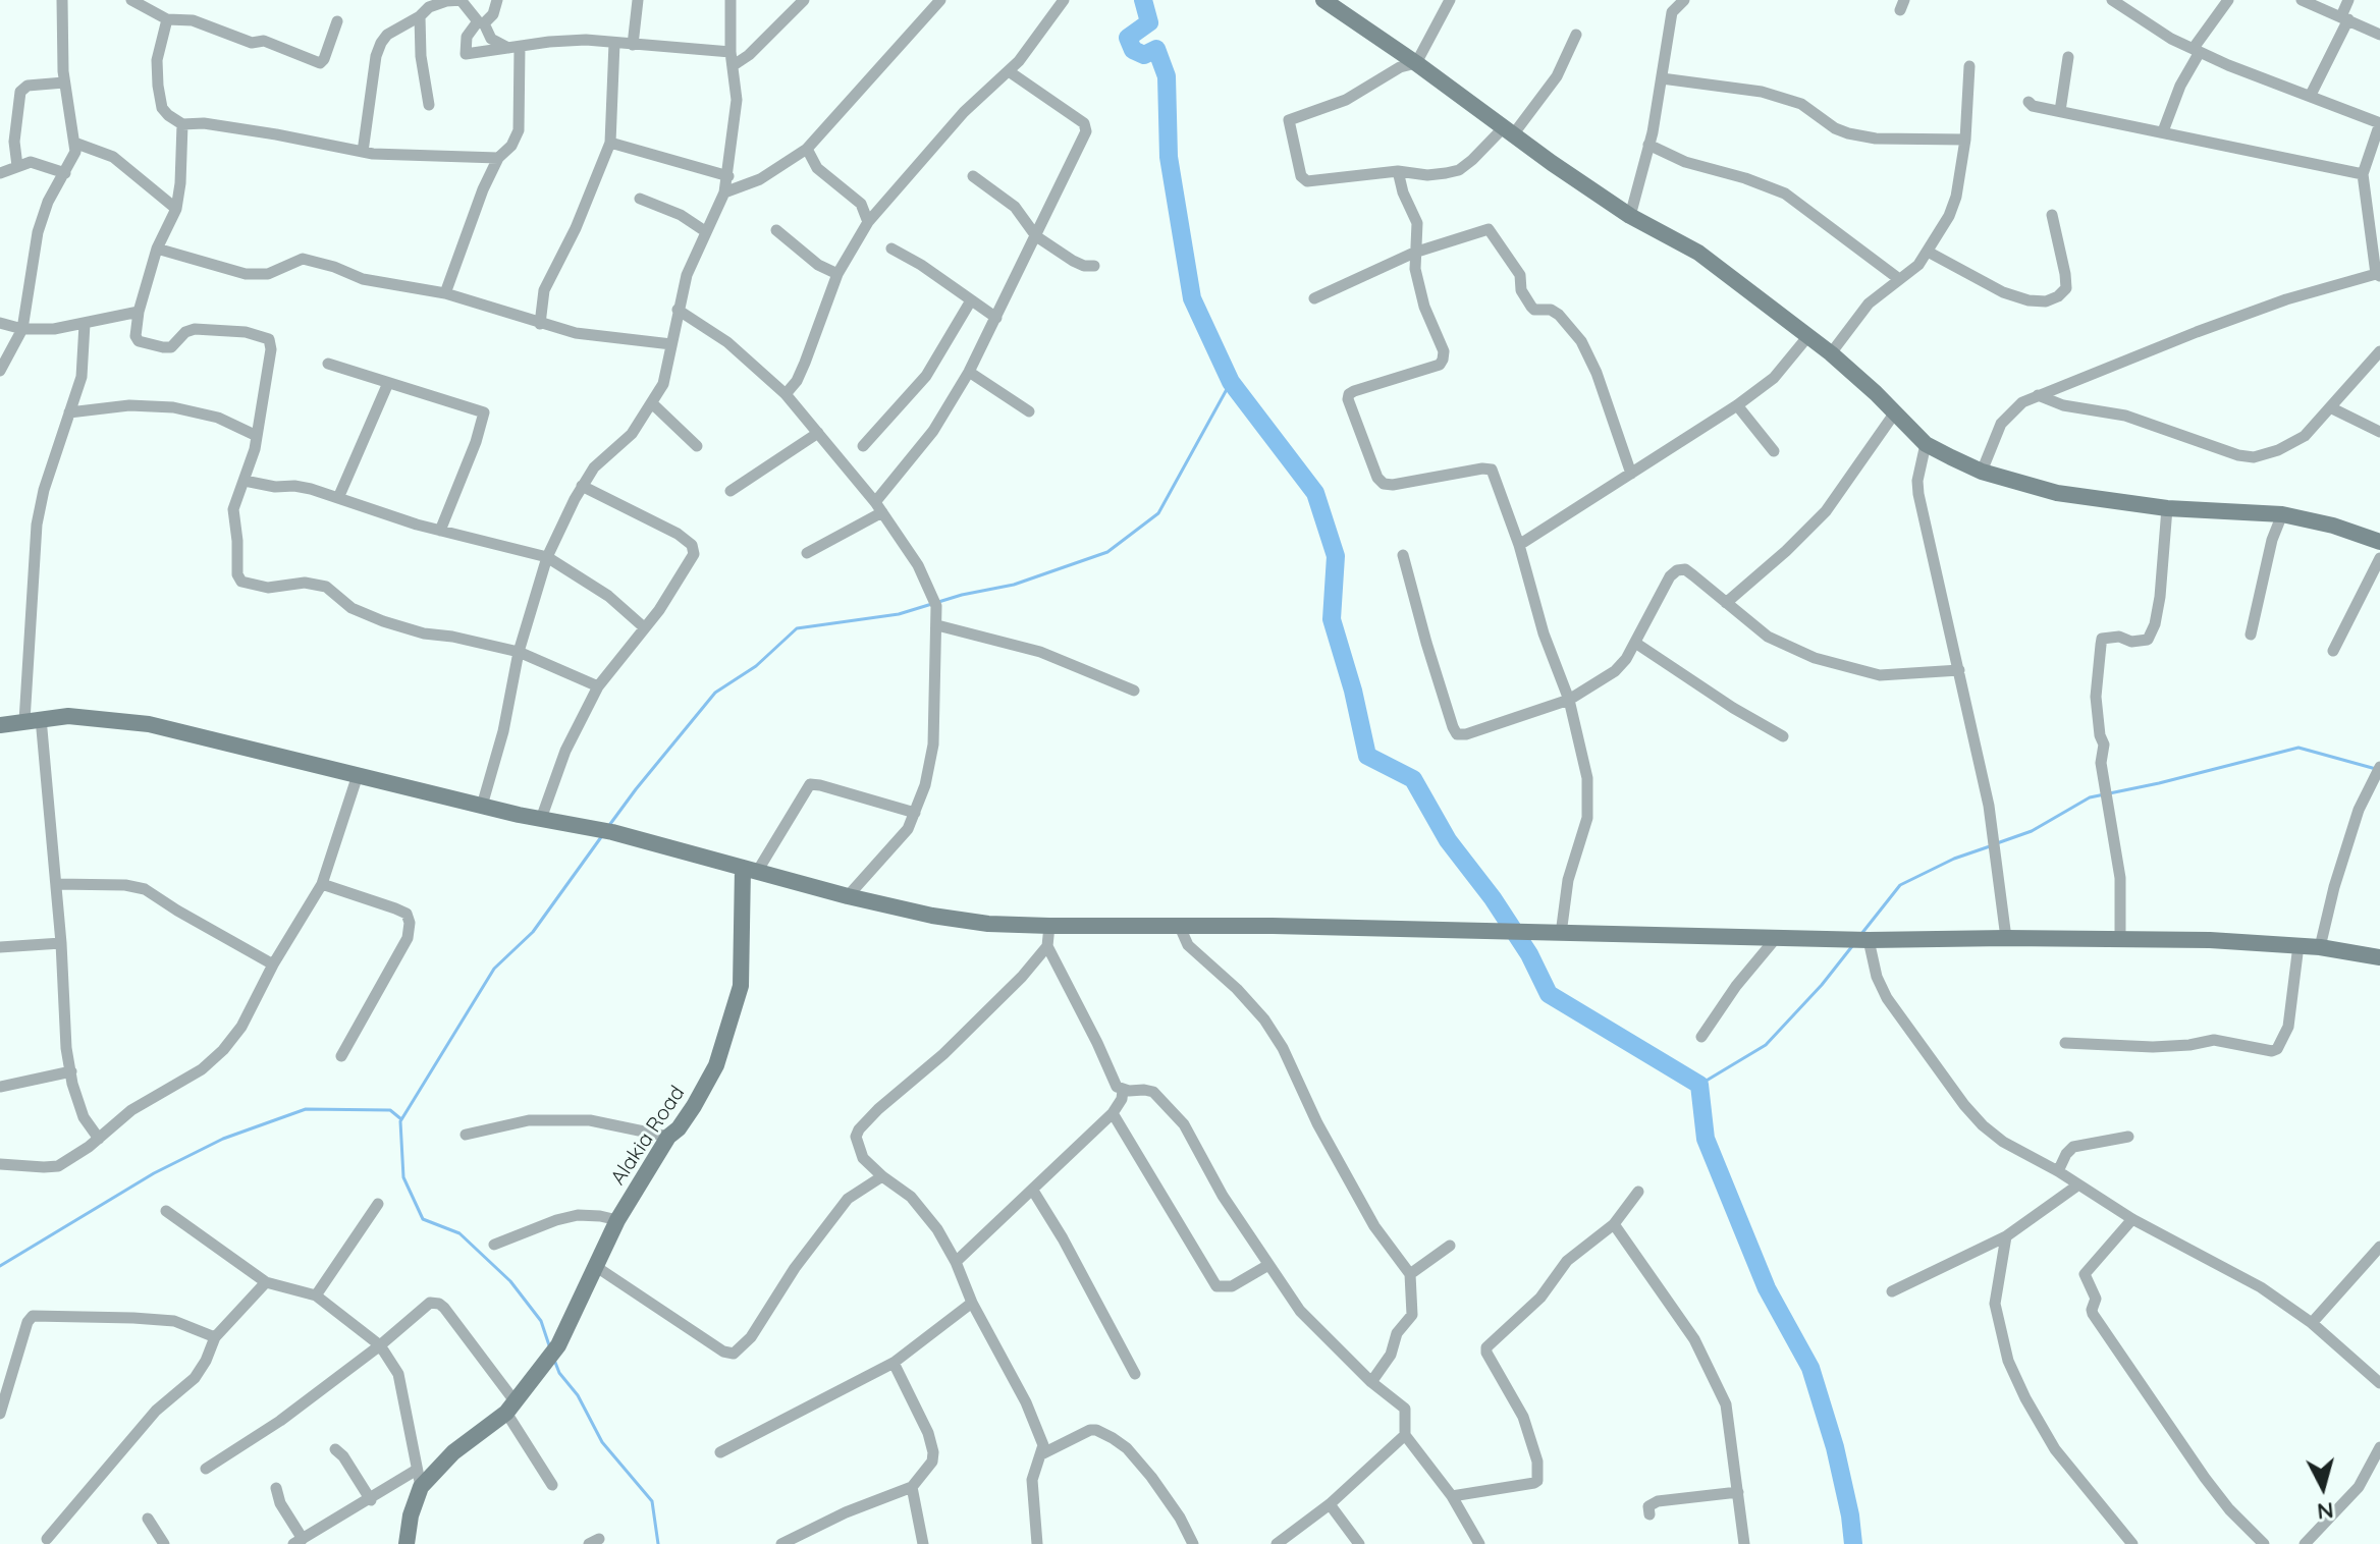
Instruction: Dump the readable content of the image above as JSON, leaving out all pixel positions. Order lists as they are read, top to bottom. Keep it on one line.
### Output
{"streets":{"main road":["Alakia Road"]},"north":"bottom"}
